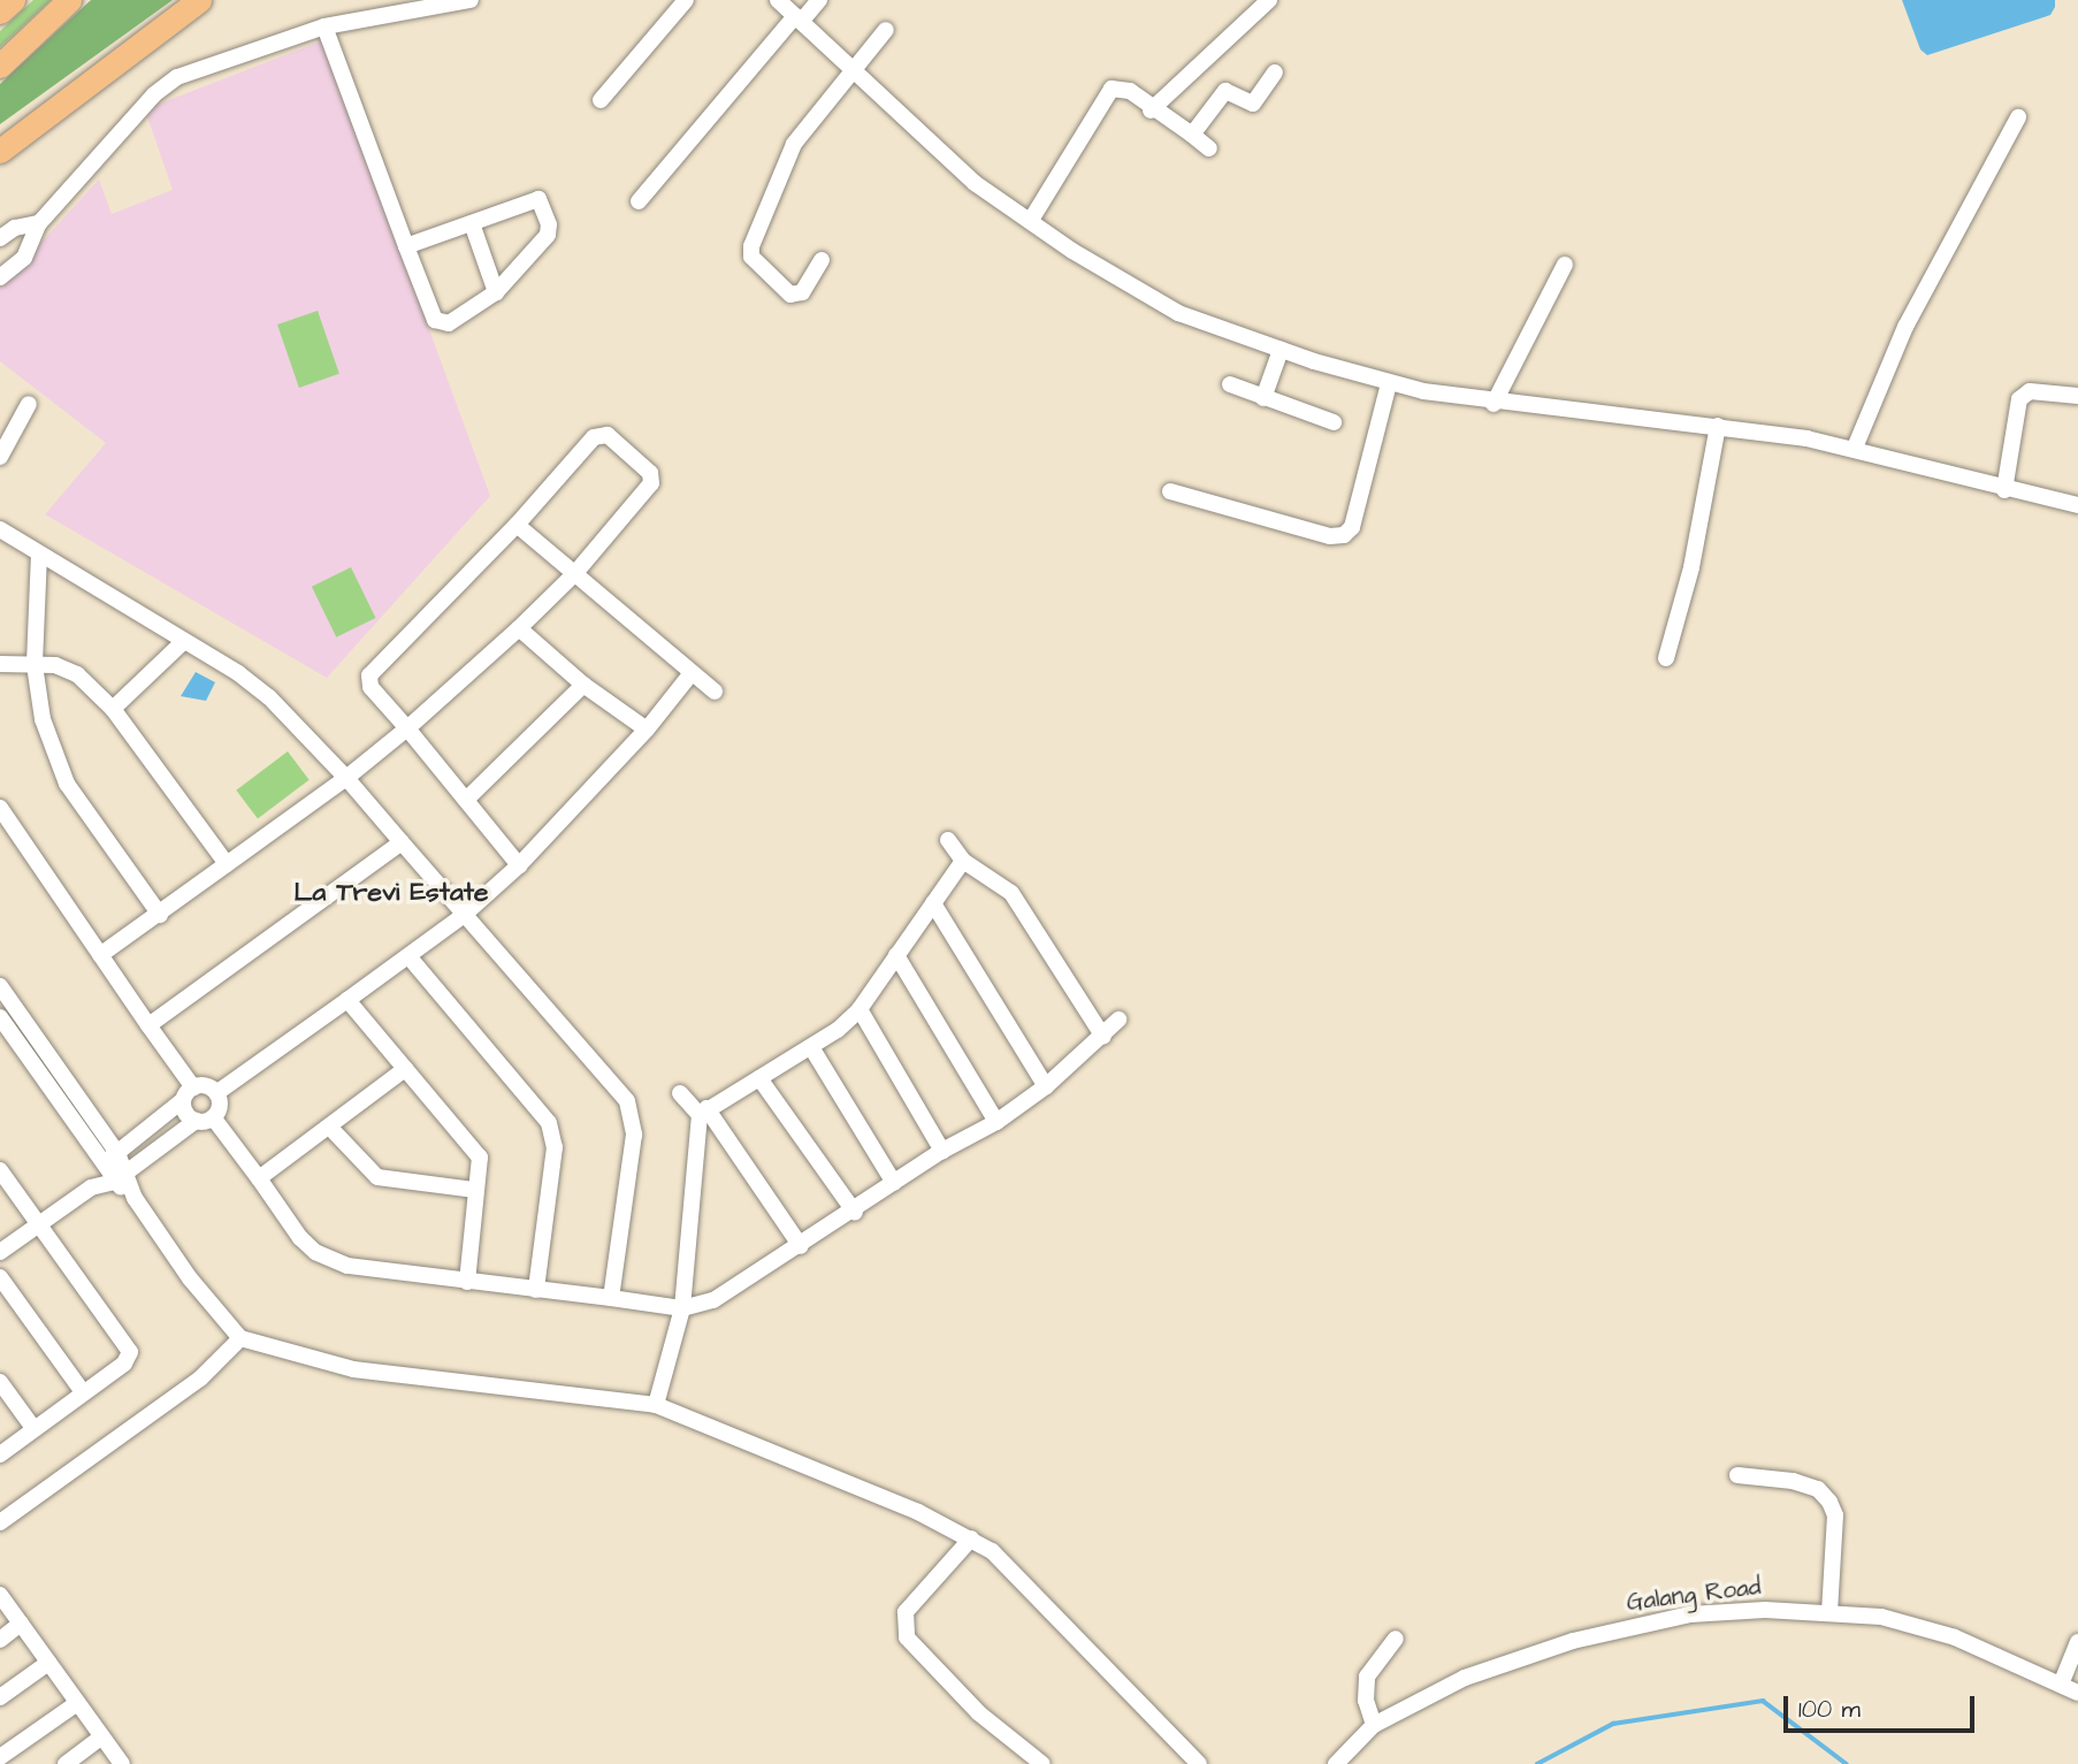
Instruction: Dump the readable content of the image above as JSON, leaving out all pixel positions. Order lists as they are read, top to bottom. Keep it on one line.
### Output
{"streets":{"street":["Galang Road"]},"districts":["La Trevi Estate"],"scale_bar":"100 m"}
